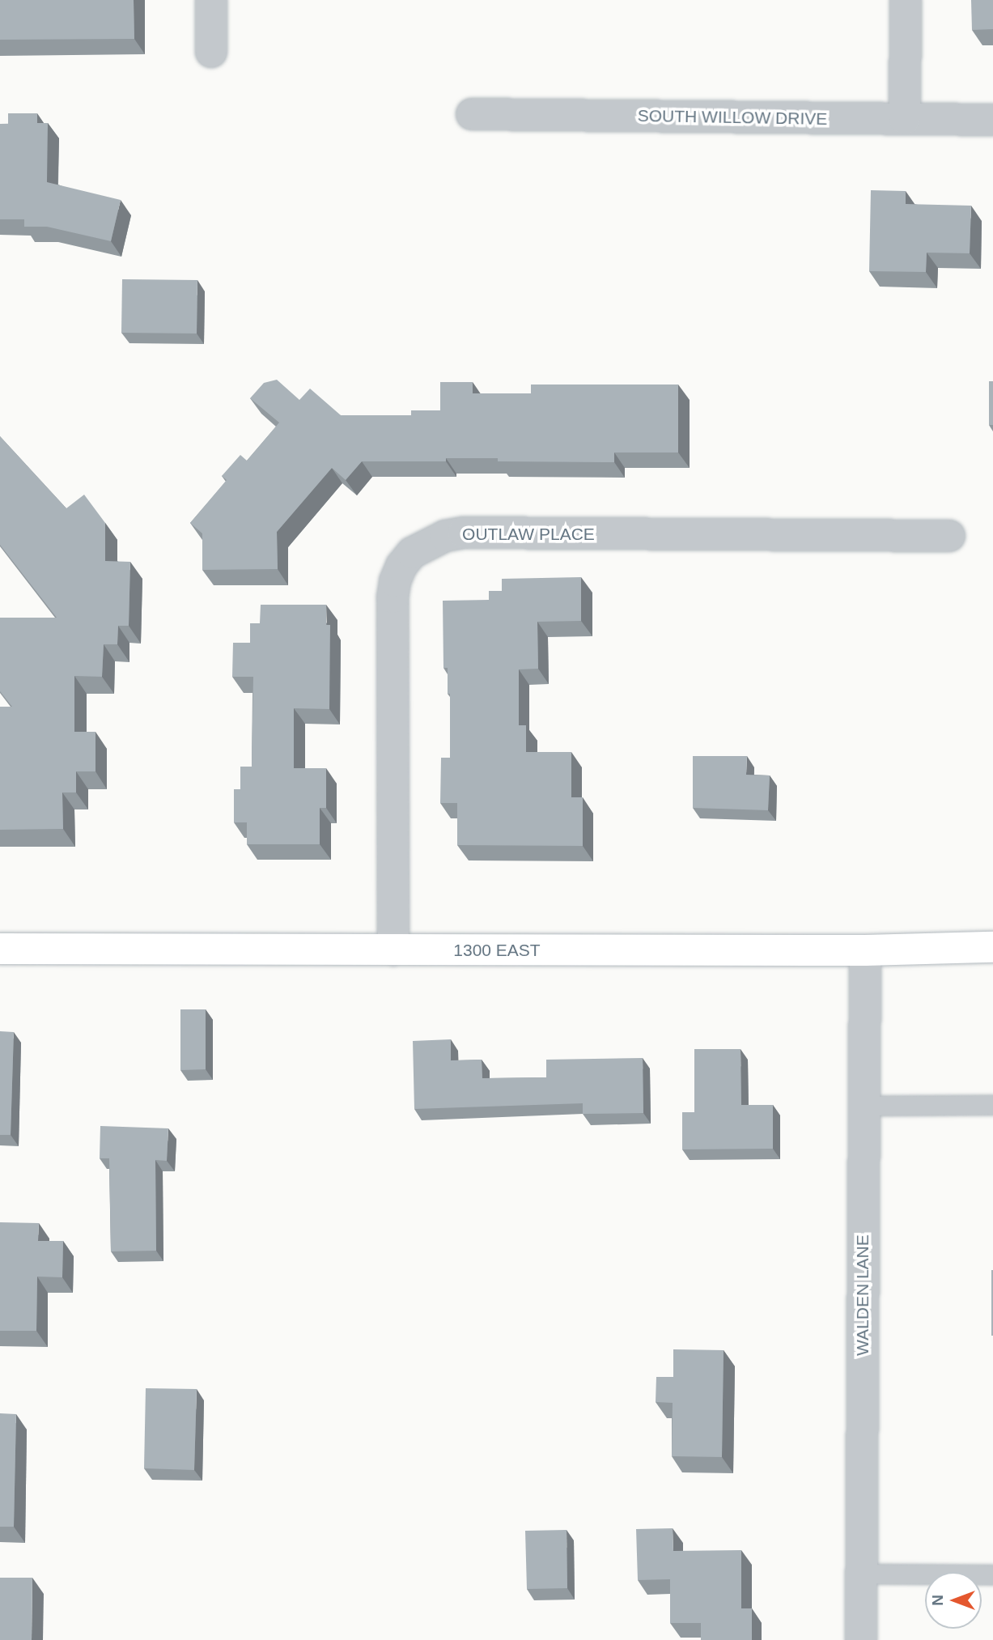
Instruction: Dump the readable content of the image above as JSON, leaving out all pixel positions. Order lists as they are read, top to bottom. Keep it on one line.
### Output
{"streets":{"main road":["1300 EAST"],"street":["SOUTH WILLOW DRIVE","OUTLAW PLACE","WALDEN LANE"]},"crossings":[["OUTLAW PLACE","1300 EAST"],["1300 EAST","WALDEN LANE"]],"north":"left"}
